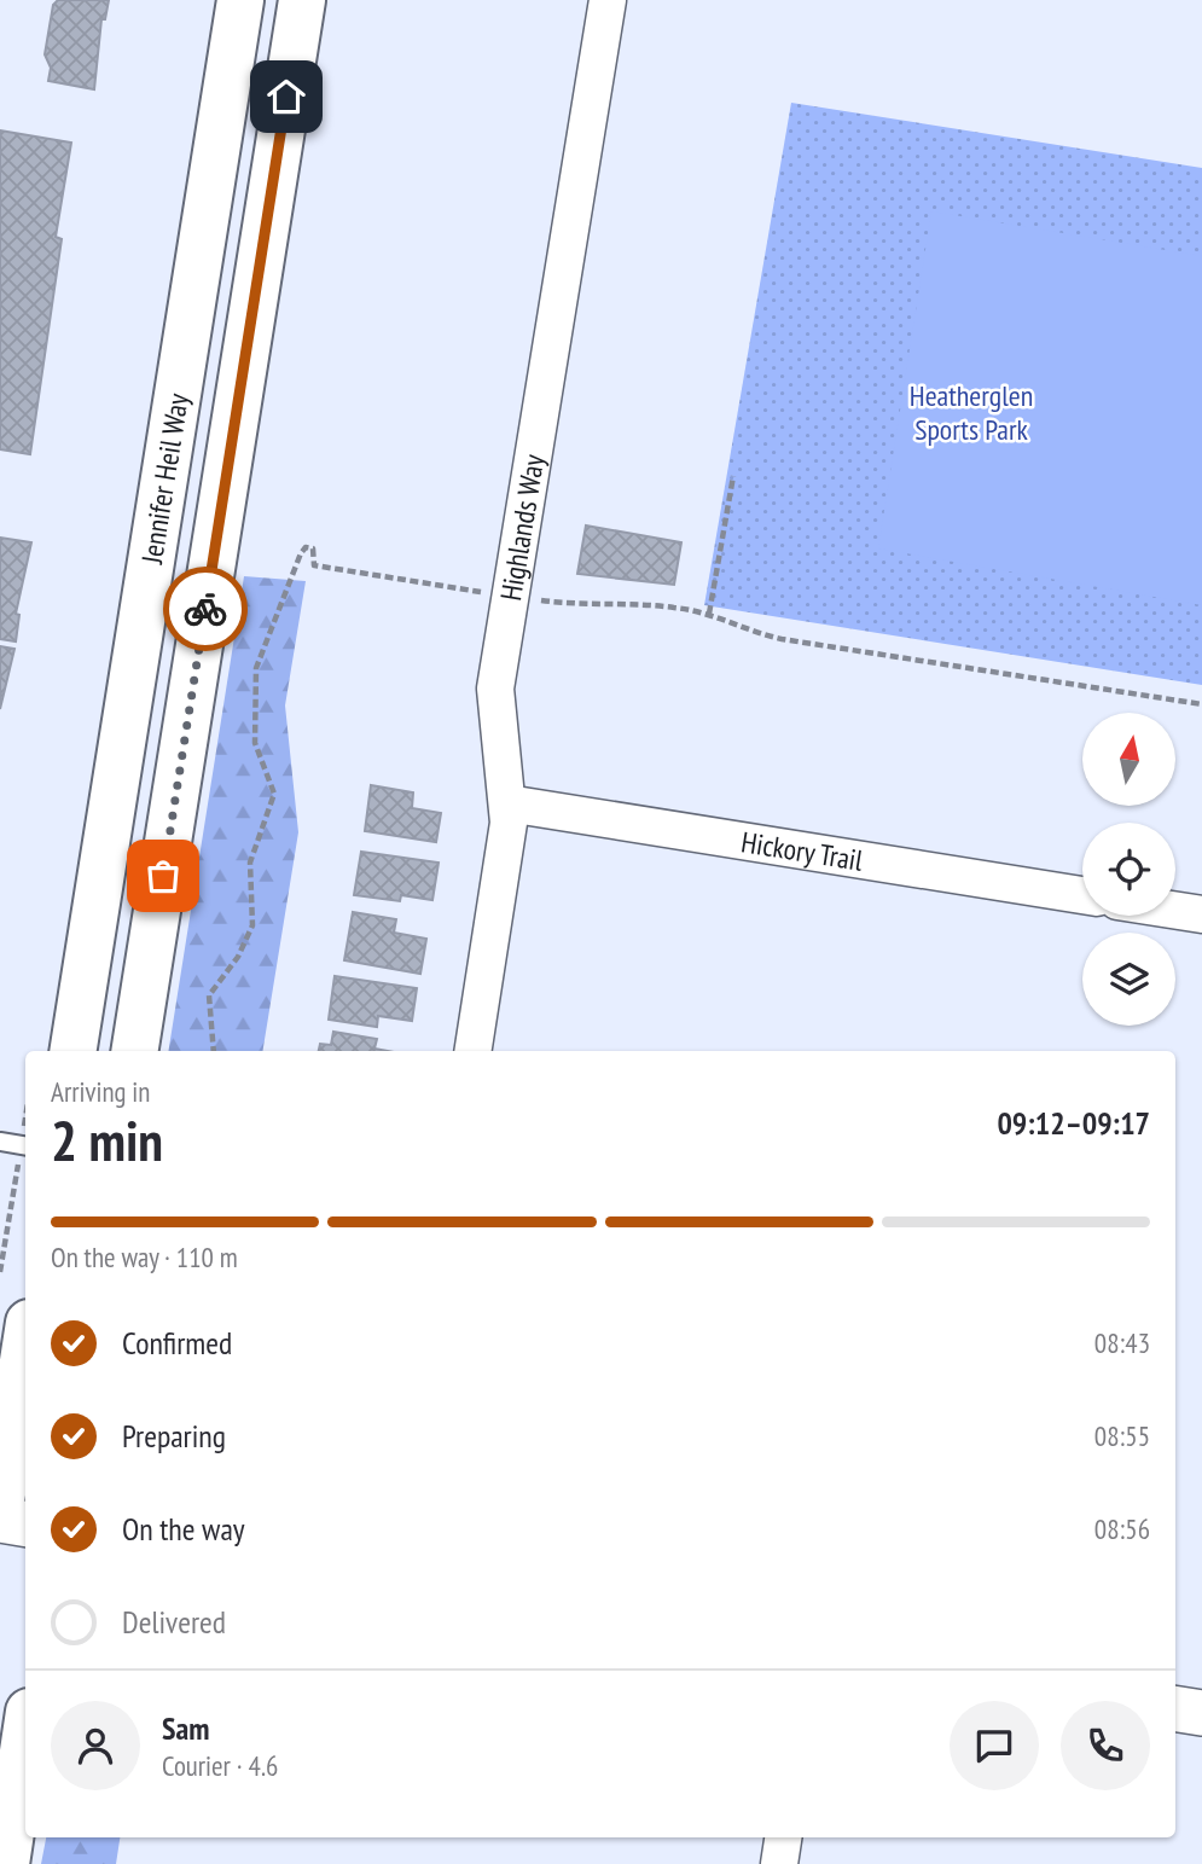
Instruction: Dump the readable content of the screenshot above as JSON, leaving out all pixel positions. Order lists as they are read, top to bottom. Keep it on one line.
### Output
{"streets":{"main road":["Jennifer Heil Way"],"street":["Highlands Way","Hickory Trail"]},"crossings":[["Highlands Way","Hickory Trail"]],"parks":["Heatherglen Sports Park"],"north":"top","page":{"heading":["2 min","Arriving in","09:12–09:17"],"panel":["Sam","Courier · 4.6"],"bar":"On the way · 110 m","list":[["Confirmed","08:43"],["Preparing","08:55"],["On the way","08:56"],"Delivered"]}}
